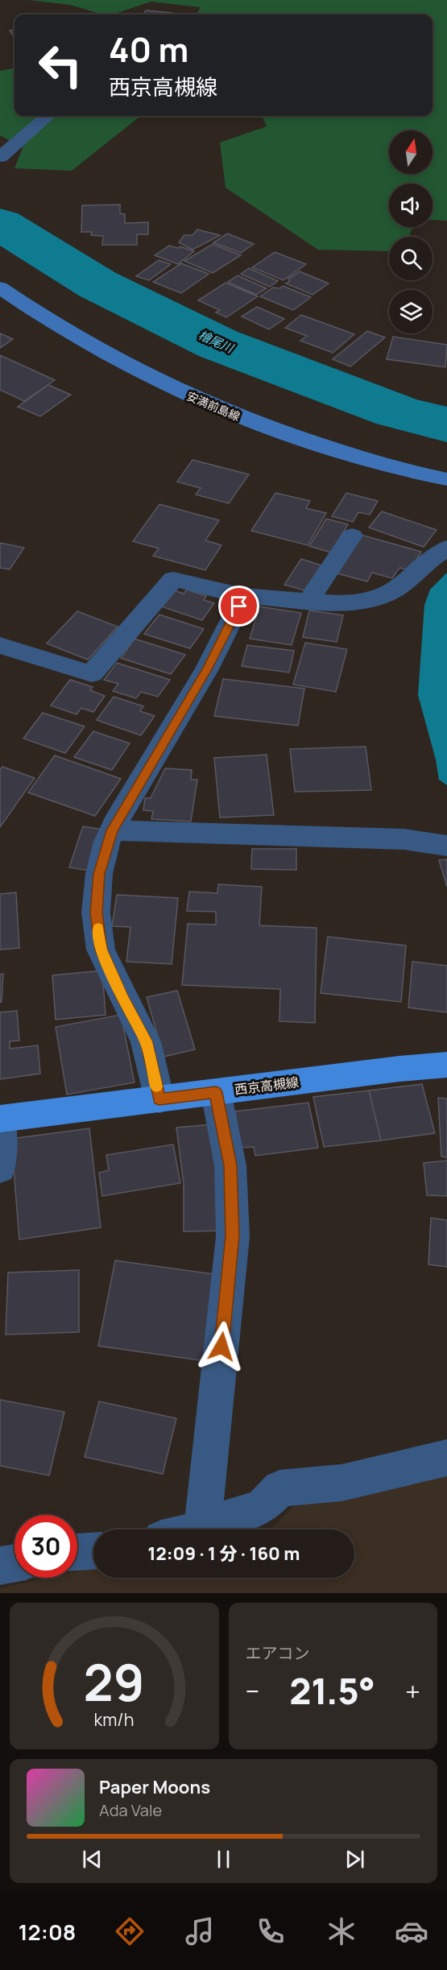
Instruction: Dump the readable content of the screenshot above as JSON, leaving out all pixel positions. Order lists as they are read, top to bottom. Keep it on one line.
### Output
{"streets":{"main road":["安満前島線","西京高槻線"]},"water":["檜尾川"],"north":"top","page":{"turn":["40 m","西京高槻線"],"limit":"30","trip":"12:09 · 1 分 · 160 m","tile":"エアコン","heat":["−","21.5°","+"],"song":["Paper Moons","Ada Vale"],"tabs":"12:08","gauge":["29","km/h"]}}
